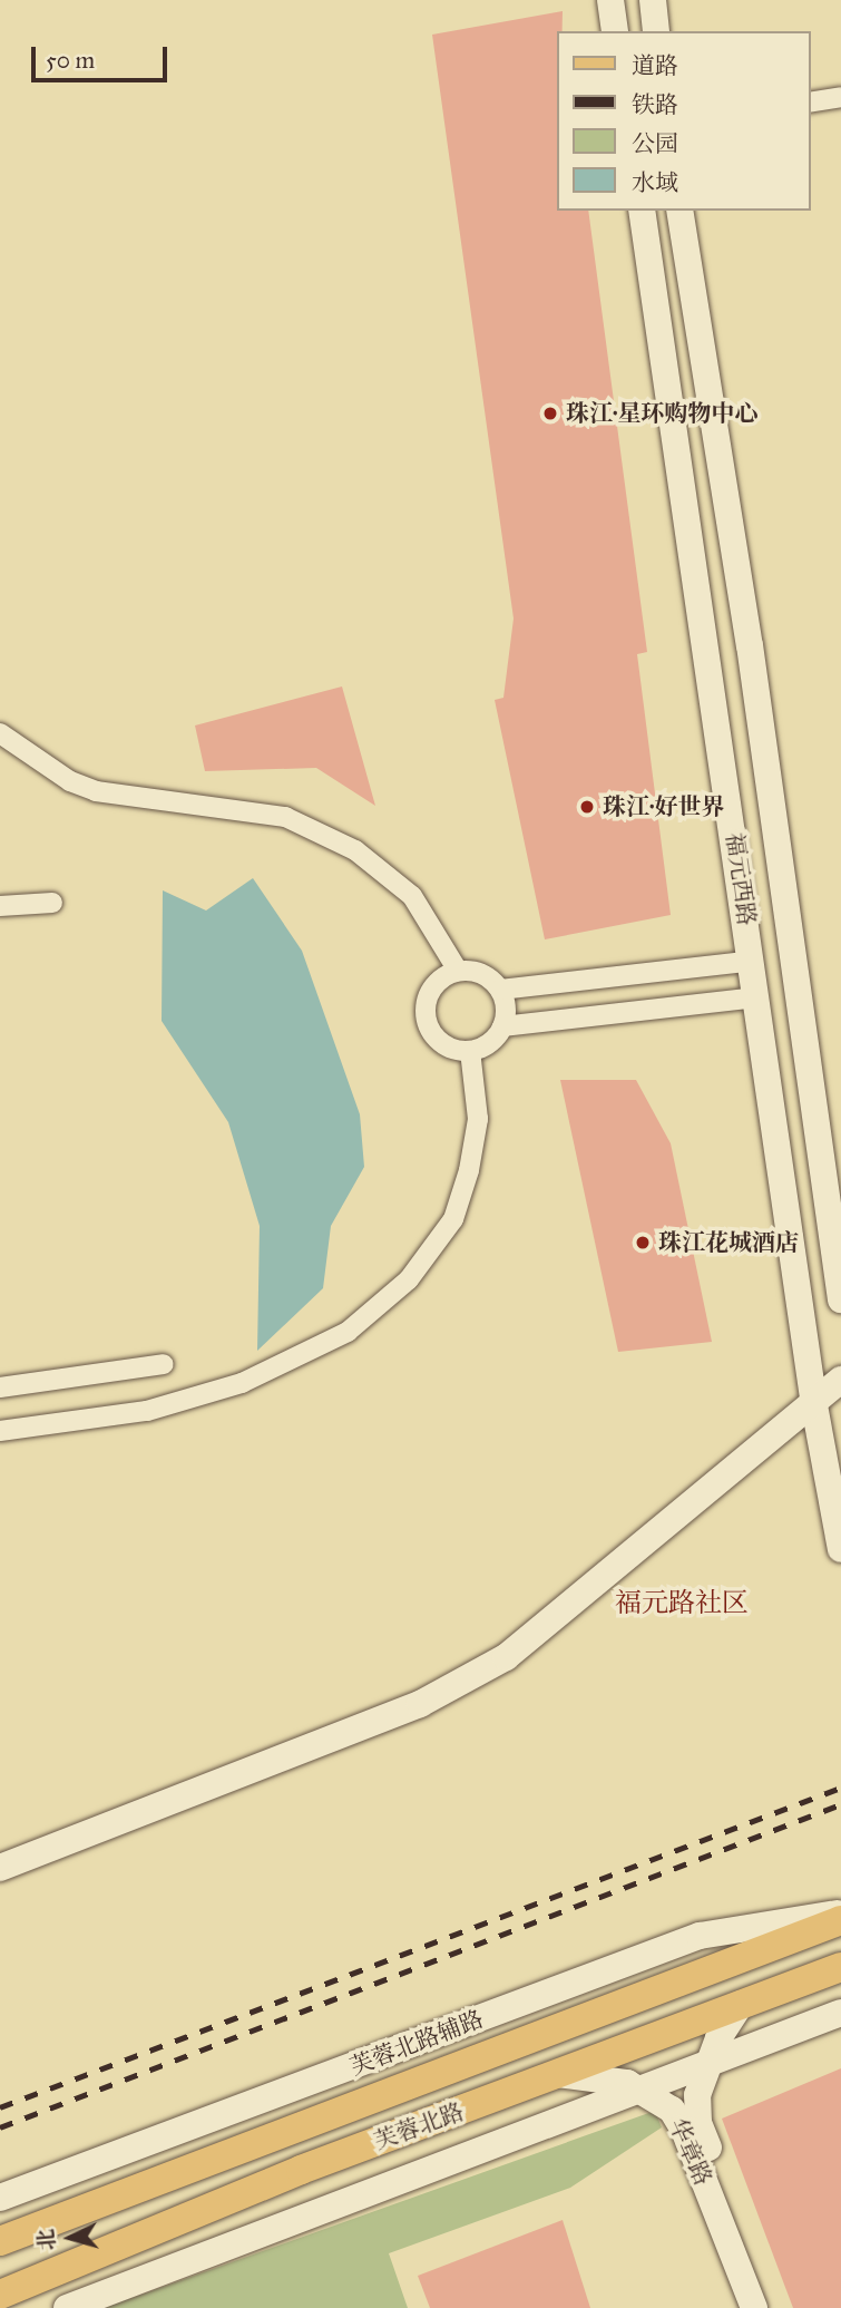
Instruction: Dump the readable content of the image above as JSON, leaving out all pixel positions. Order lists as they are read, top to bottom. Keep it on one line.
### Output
{"streets":{"main road":["福元西路","芙蓉北路辅路","芙蓉北路","华章路"]},"crossings":[["芙蓉北路","华章路"]],"districts":["福元路社区"],"places":["珠江·星环购物中心","珠江·好世界","珠江花城酒店"],"legend":["道路","铁路","公园","水域"],"scale_bar":"50 m","north":"left"}
